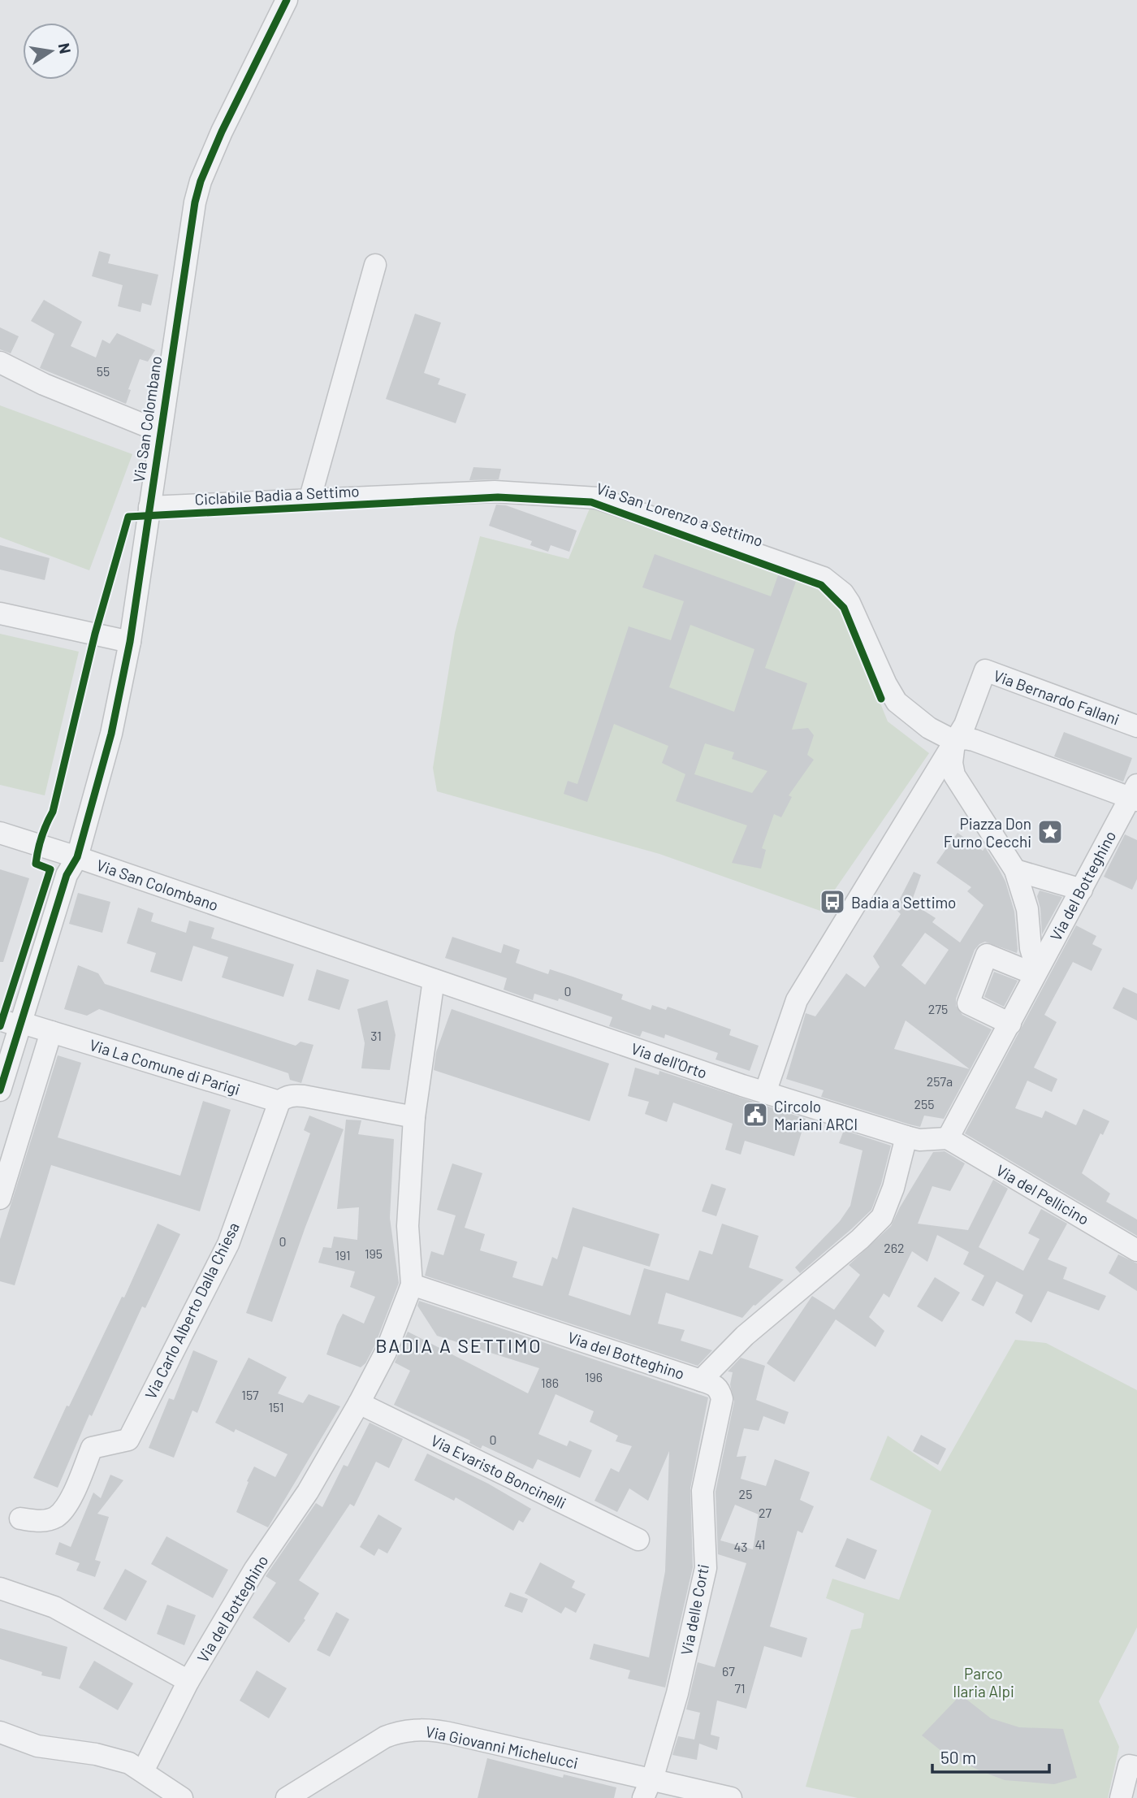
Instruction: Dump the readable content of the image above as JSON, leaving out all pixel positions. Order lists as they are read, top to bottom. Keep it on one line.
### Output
{"streets":{"street":["Via San Colombano","Via San Lorenzo a Settimo","Via Bernardo Fallani","Via del Botteghino","Via dell'Orto","Via La Comune di Parigi","Via del Pellicino","Via Carlo Alberto Dalla Chiesa","Via Evaristo Boncinelli","Via delle Corti","Via Giovanni Michelucci"],"cycle path":["Ciclabile Badia a Settimo"]},"crossings":[["Via San Colombano","Via San Lorenzo a Settimo"],["Via San Colombano","Via dell'Orto"],["Via San Lorenzo a Settimo","Via Bernardo Fallani"],["Via del Botteghino","Via dell'Orto"],["Via del Botteghino","Via del Pellicino"],["Via del Botteghino","Via Evaristo Boncinelli"],["Via del Botteghino","Via delle Corti"],["Via La Comune di Parigi","Via Carlo Alberto Dalla Chiesa"],["Via delle Corti","Via Giovanni Michelucci"]],"districts":["BADIA A SETTIMO"],"parks":["Parco Ilaria Alpi"],"places":{"place":["Piazza Don Furno Cecchi"],"bus stop":["Badia a Settimo"],"public building":["Circolo Mariani ARCI"]},"house_numbers":["55","0","275","31","257a","255","0","262","195","191","196","186","157","151","0","25","27","41","43","67","71"],"scale_bar":"50 m","north":"right"}
